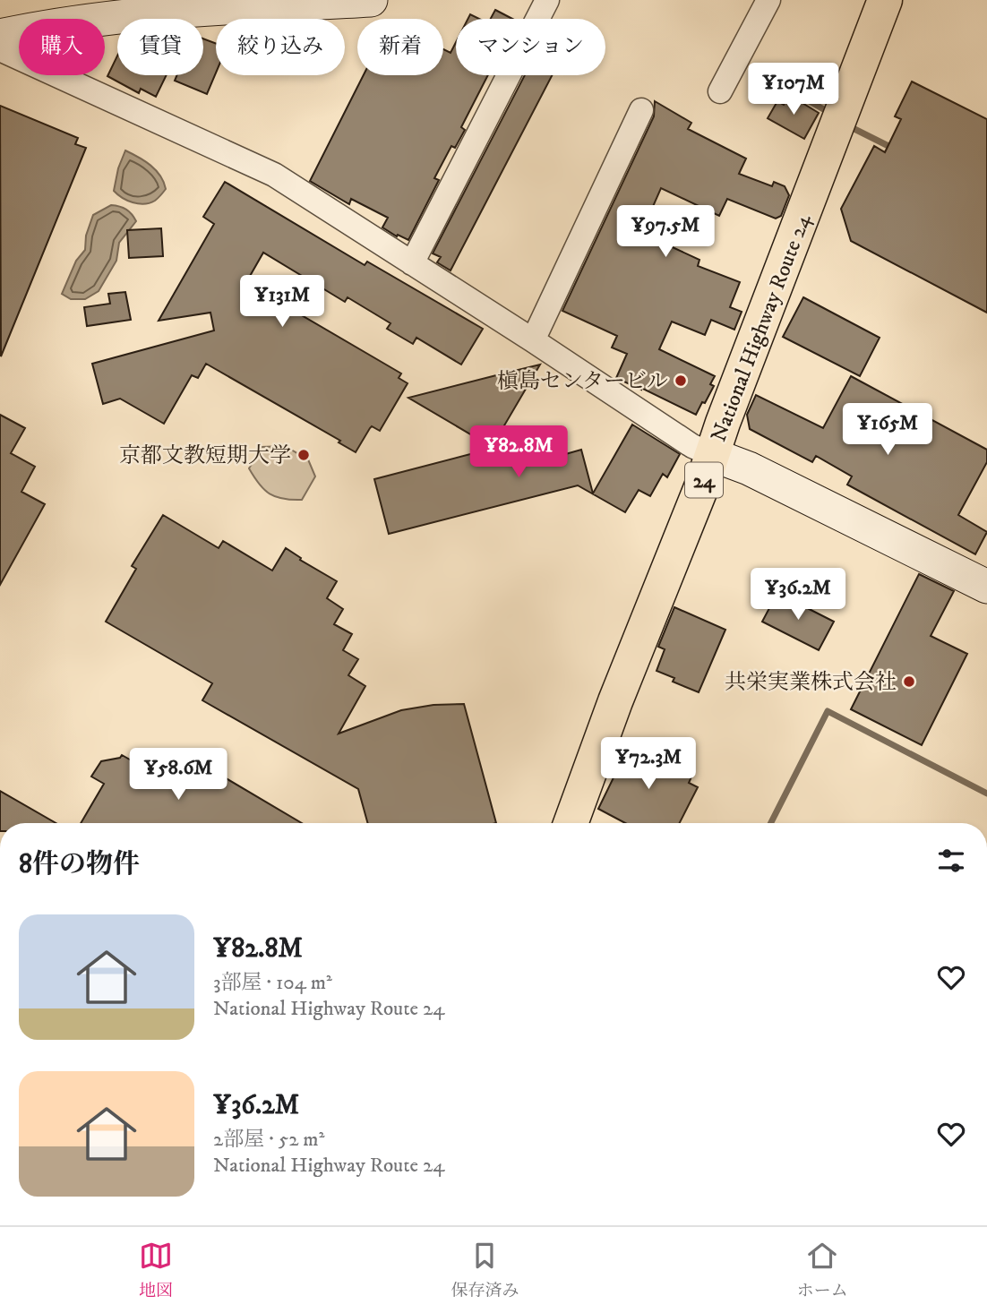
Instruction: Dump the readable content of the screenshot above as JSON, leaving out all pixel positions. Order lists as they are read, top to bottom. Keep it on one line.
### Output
{"streets":{"highway":["National Highway Route 24","24"]},"places":["槇島センタービル","京都文教短期大学","共栄実業株式会社"],"page":{"chip":["購入","賃貸","絞り込み","新着","マンション"],"price":["¥107M","¥97.5M","¥131M","¥165M","¥82.8M","¥36.2M","¥72.3M","¥58.6M"],"heading":"8件の物件","list":[{"name":"¥82.8M","note":"3部屋 · 104 m² · National Highway Route 24"},{"name":"¥36.2M","note":"2部屋 · 52 m² · National Highway Route 24"}],"tabs":["地図","保存済み","ホーム"]}}
